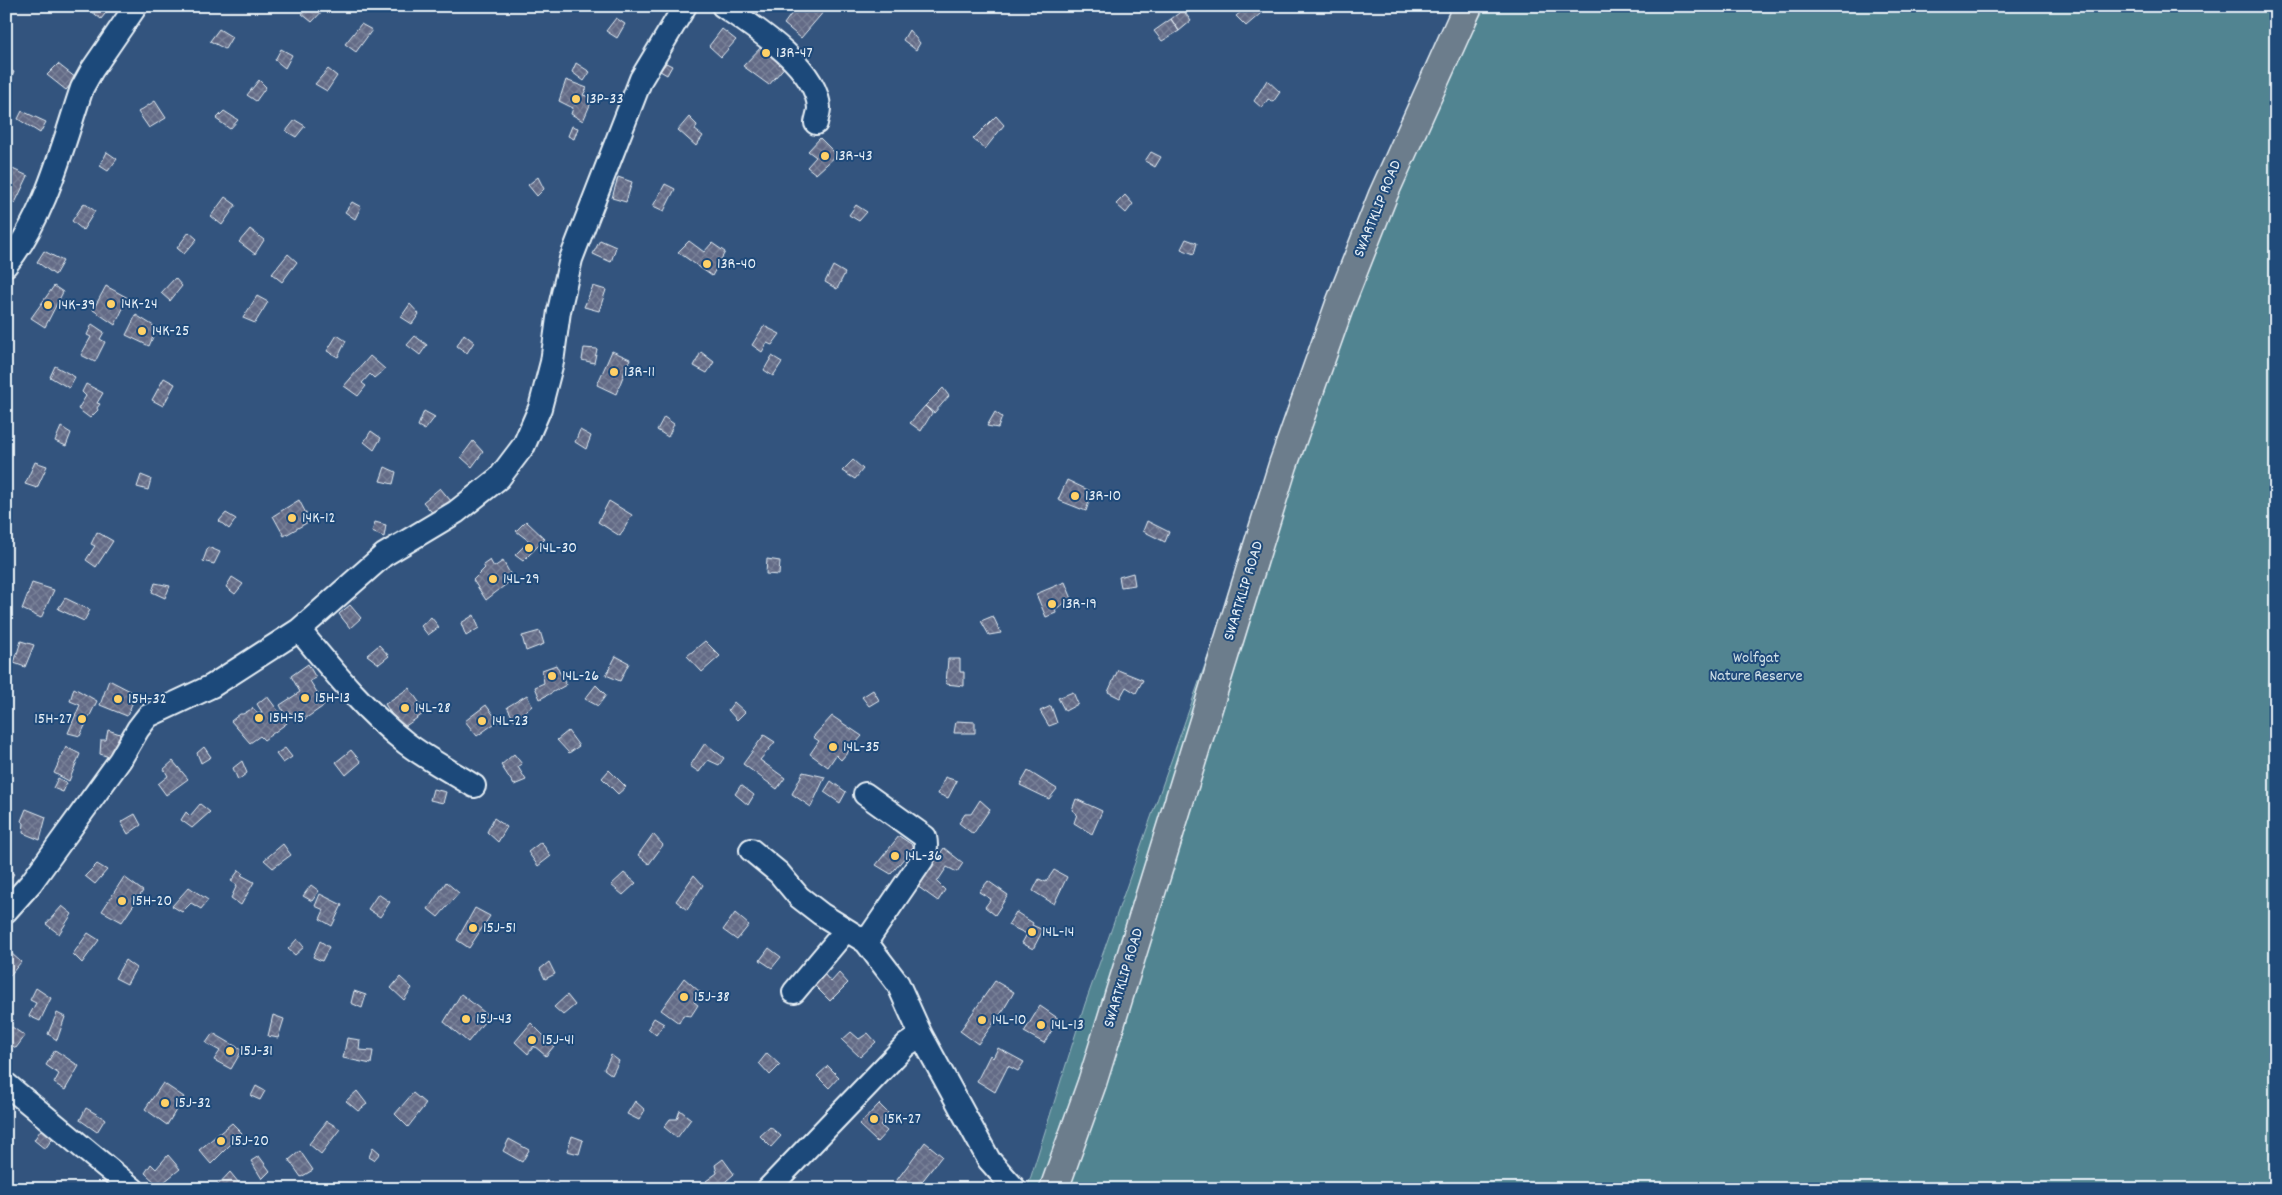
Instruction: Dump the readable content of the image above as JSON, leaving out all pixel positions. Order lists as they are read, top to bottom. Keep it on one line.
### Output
{"streets":{"main road":["SWARTKLIP ROAD"]},"parks":["Wolfgat Nature Reserve"],"places":["13R-47","13P-33","13R-43","13R-40","14K-24","14K-39","14K-25","13R-11","13R-10","14K-12","14L-30","14L-29","13R-19","14L-26","15H-13","15H-32","14L-28","15H-15","15H-27","14L-23","14L-35","14L-36","15H-20","15J-51","14L-14","15J-38","15J-43","14L-10","14L-13","15J-41","15J-31","15J-32","15K-27","15J-20"]}
